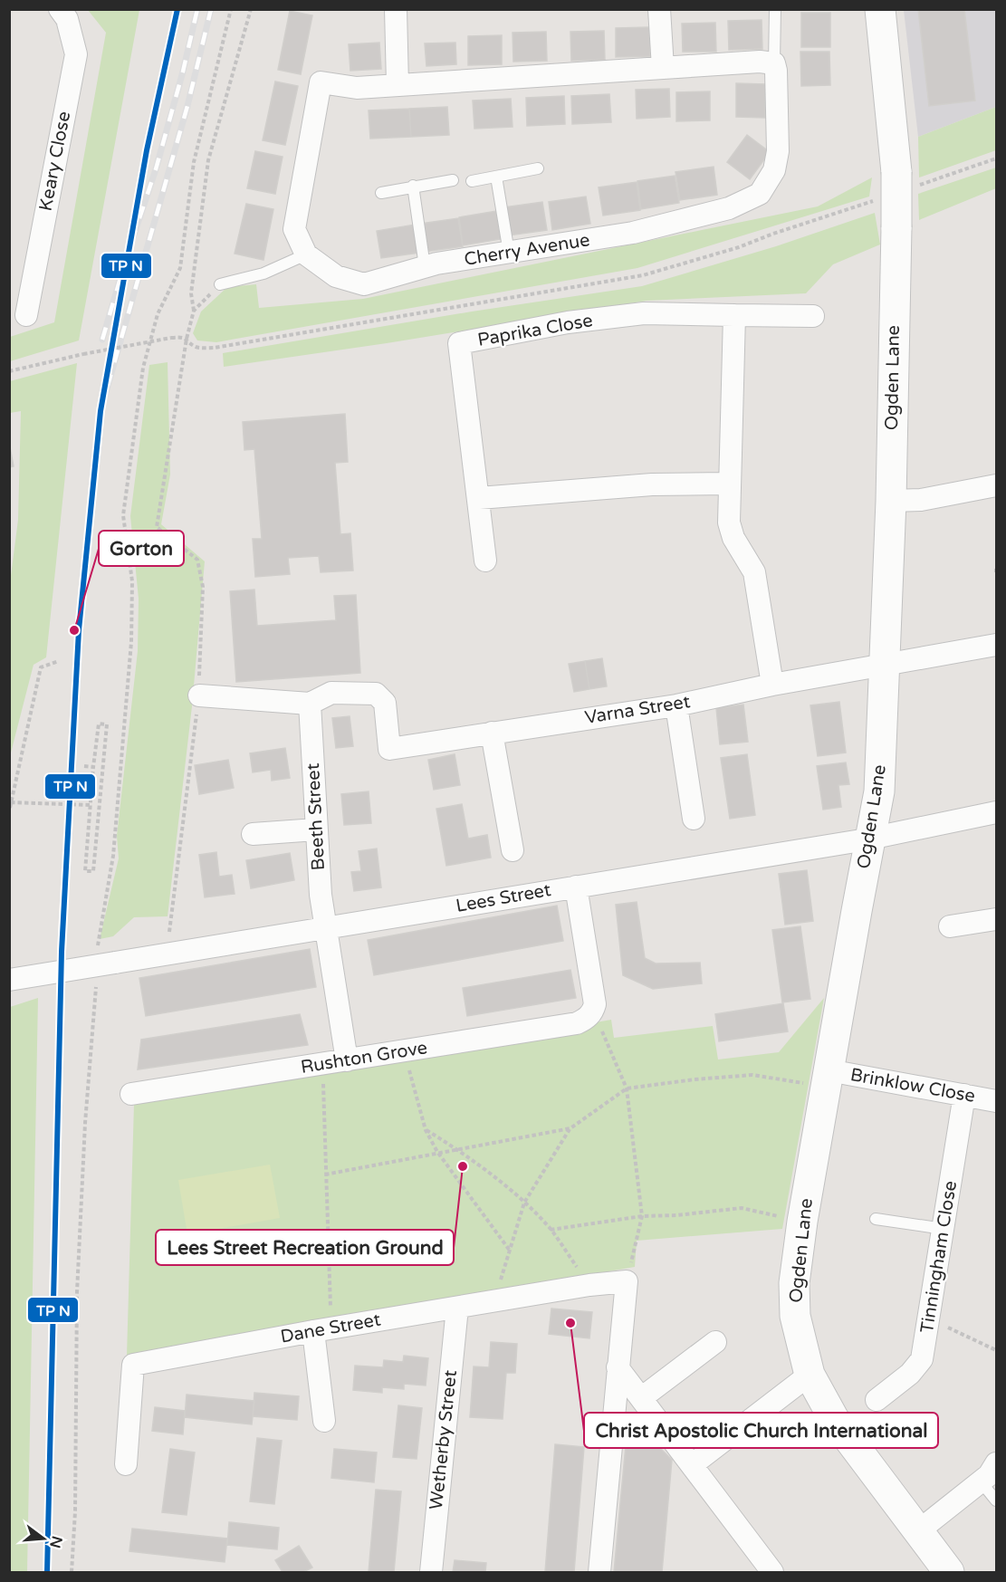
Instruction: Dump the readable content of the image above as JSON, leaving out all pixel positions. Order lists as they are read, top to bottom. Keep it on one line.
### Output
{"streets":{"street":["Keary Close","Cherry Avenue","Paprika Close","Ogden Lane","Varna Street","Beeth Street","Lees Street","Rushton Grove","Brinklow Close","Tinningham Close","Dane Street","Wetherby Street"]},"crossings":[["Ogden Lane","Varna Street"],["Ogden Lane","Lees Street"],["Ogden Lane","Brinklow Close"],["Varna Street","Beeth Street"],["Beeth Street","Lees Street"],["Beeth Street","Rushton Grove"],["Brinklow Close","Tinningham Close"],["Dane Street","Wetherby Street"]],"places":["Gorton","Lees Street Recreation Ground","Christ Apostolic Church International"],"north":"right"}
